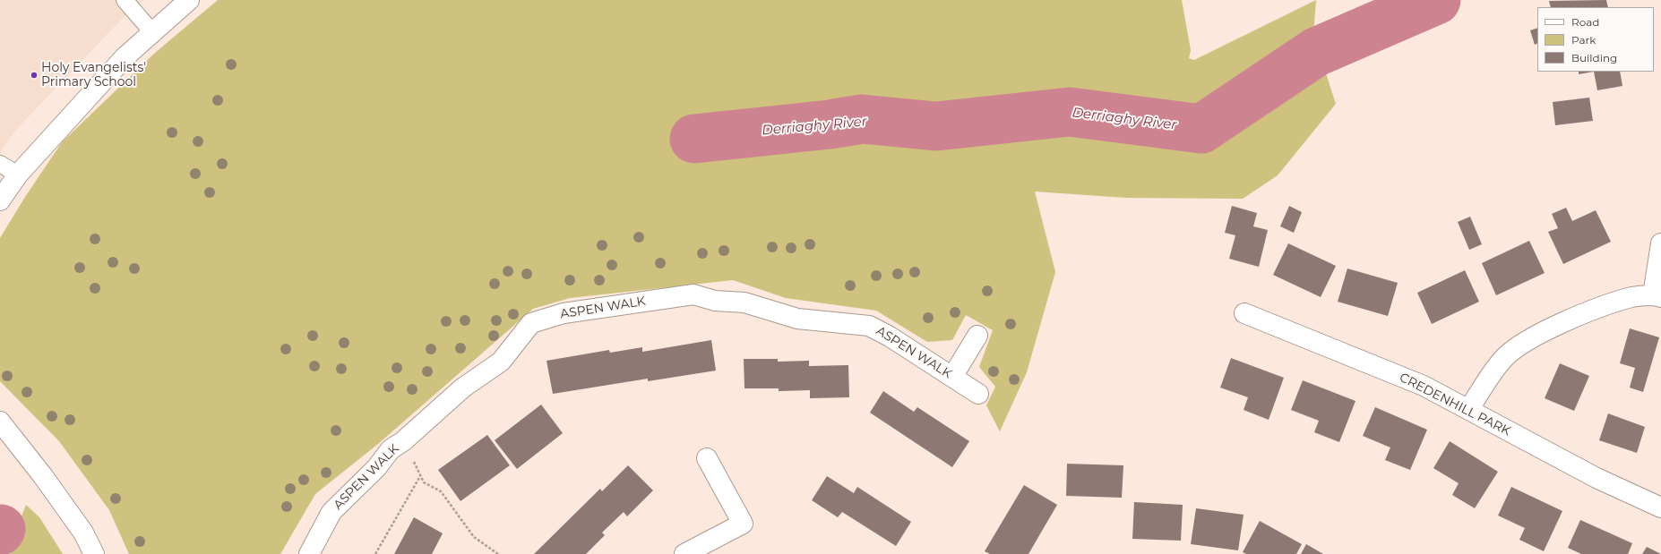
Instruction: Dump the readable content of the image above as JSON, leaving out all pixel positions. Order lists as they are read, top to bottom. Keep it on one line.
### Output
{"streets":{"street":["ASPEN WALK","CREDENHILL PARK"]},"water":["Derriaghy River"],"places":["Holy Evangelists' Primary School"],"legend":["Road","Park","Building"]}
